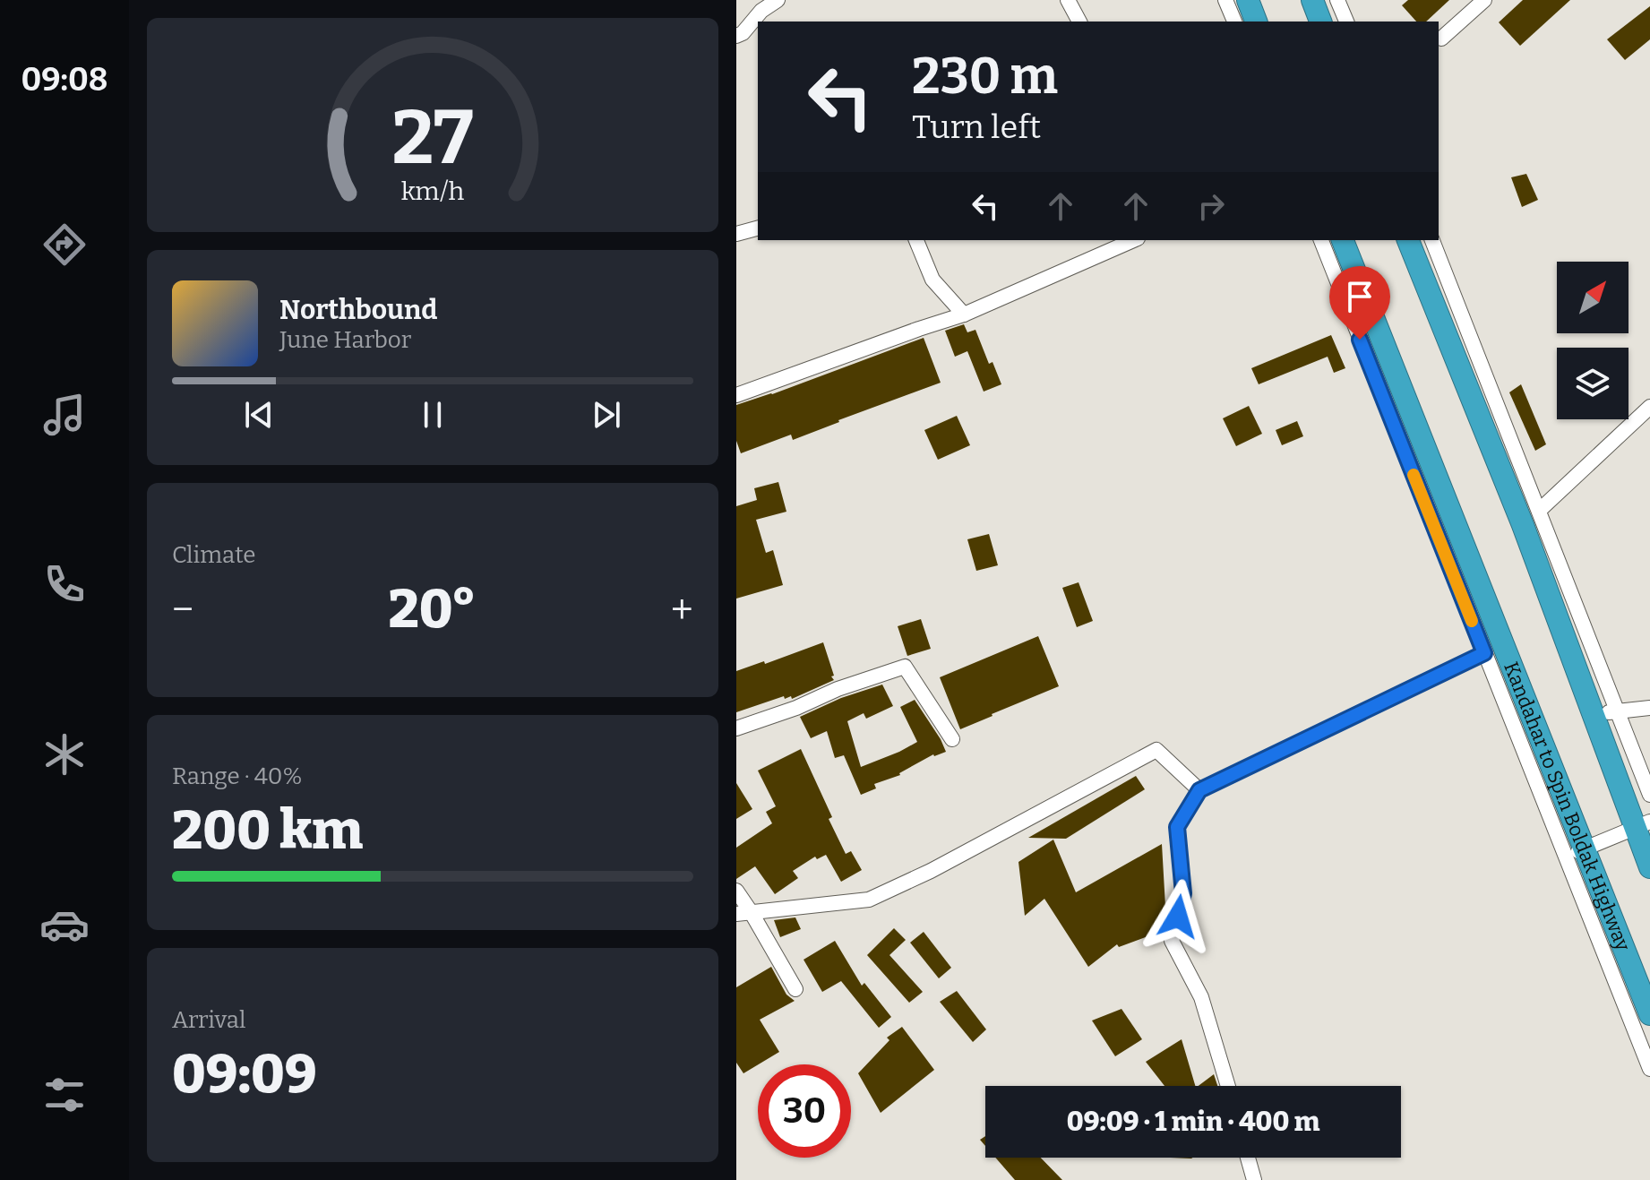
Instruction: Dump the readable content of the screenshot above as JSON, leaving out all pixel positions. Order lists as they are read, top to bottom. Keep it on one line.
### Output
{"streets":{"highway":["Kandahar to Spin Boldak Highway"]},"north":"top right","page":{"tabs":"09:08","turn":["230 m","Turn left"],"song":["Northbound","June Harbor"],"tile":["Climate",["Range · 40%","200 km"],["Arrival","09:09"]],"heat":["−","20°","+"],"limit":"30","trip":"09:09 · 1 min · 400 m","gauge":["27","km/h"]}}
